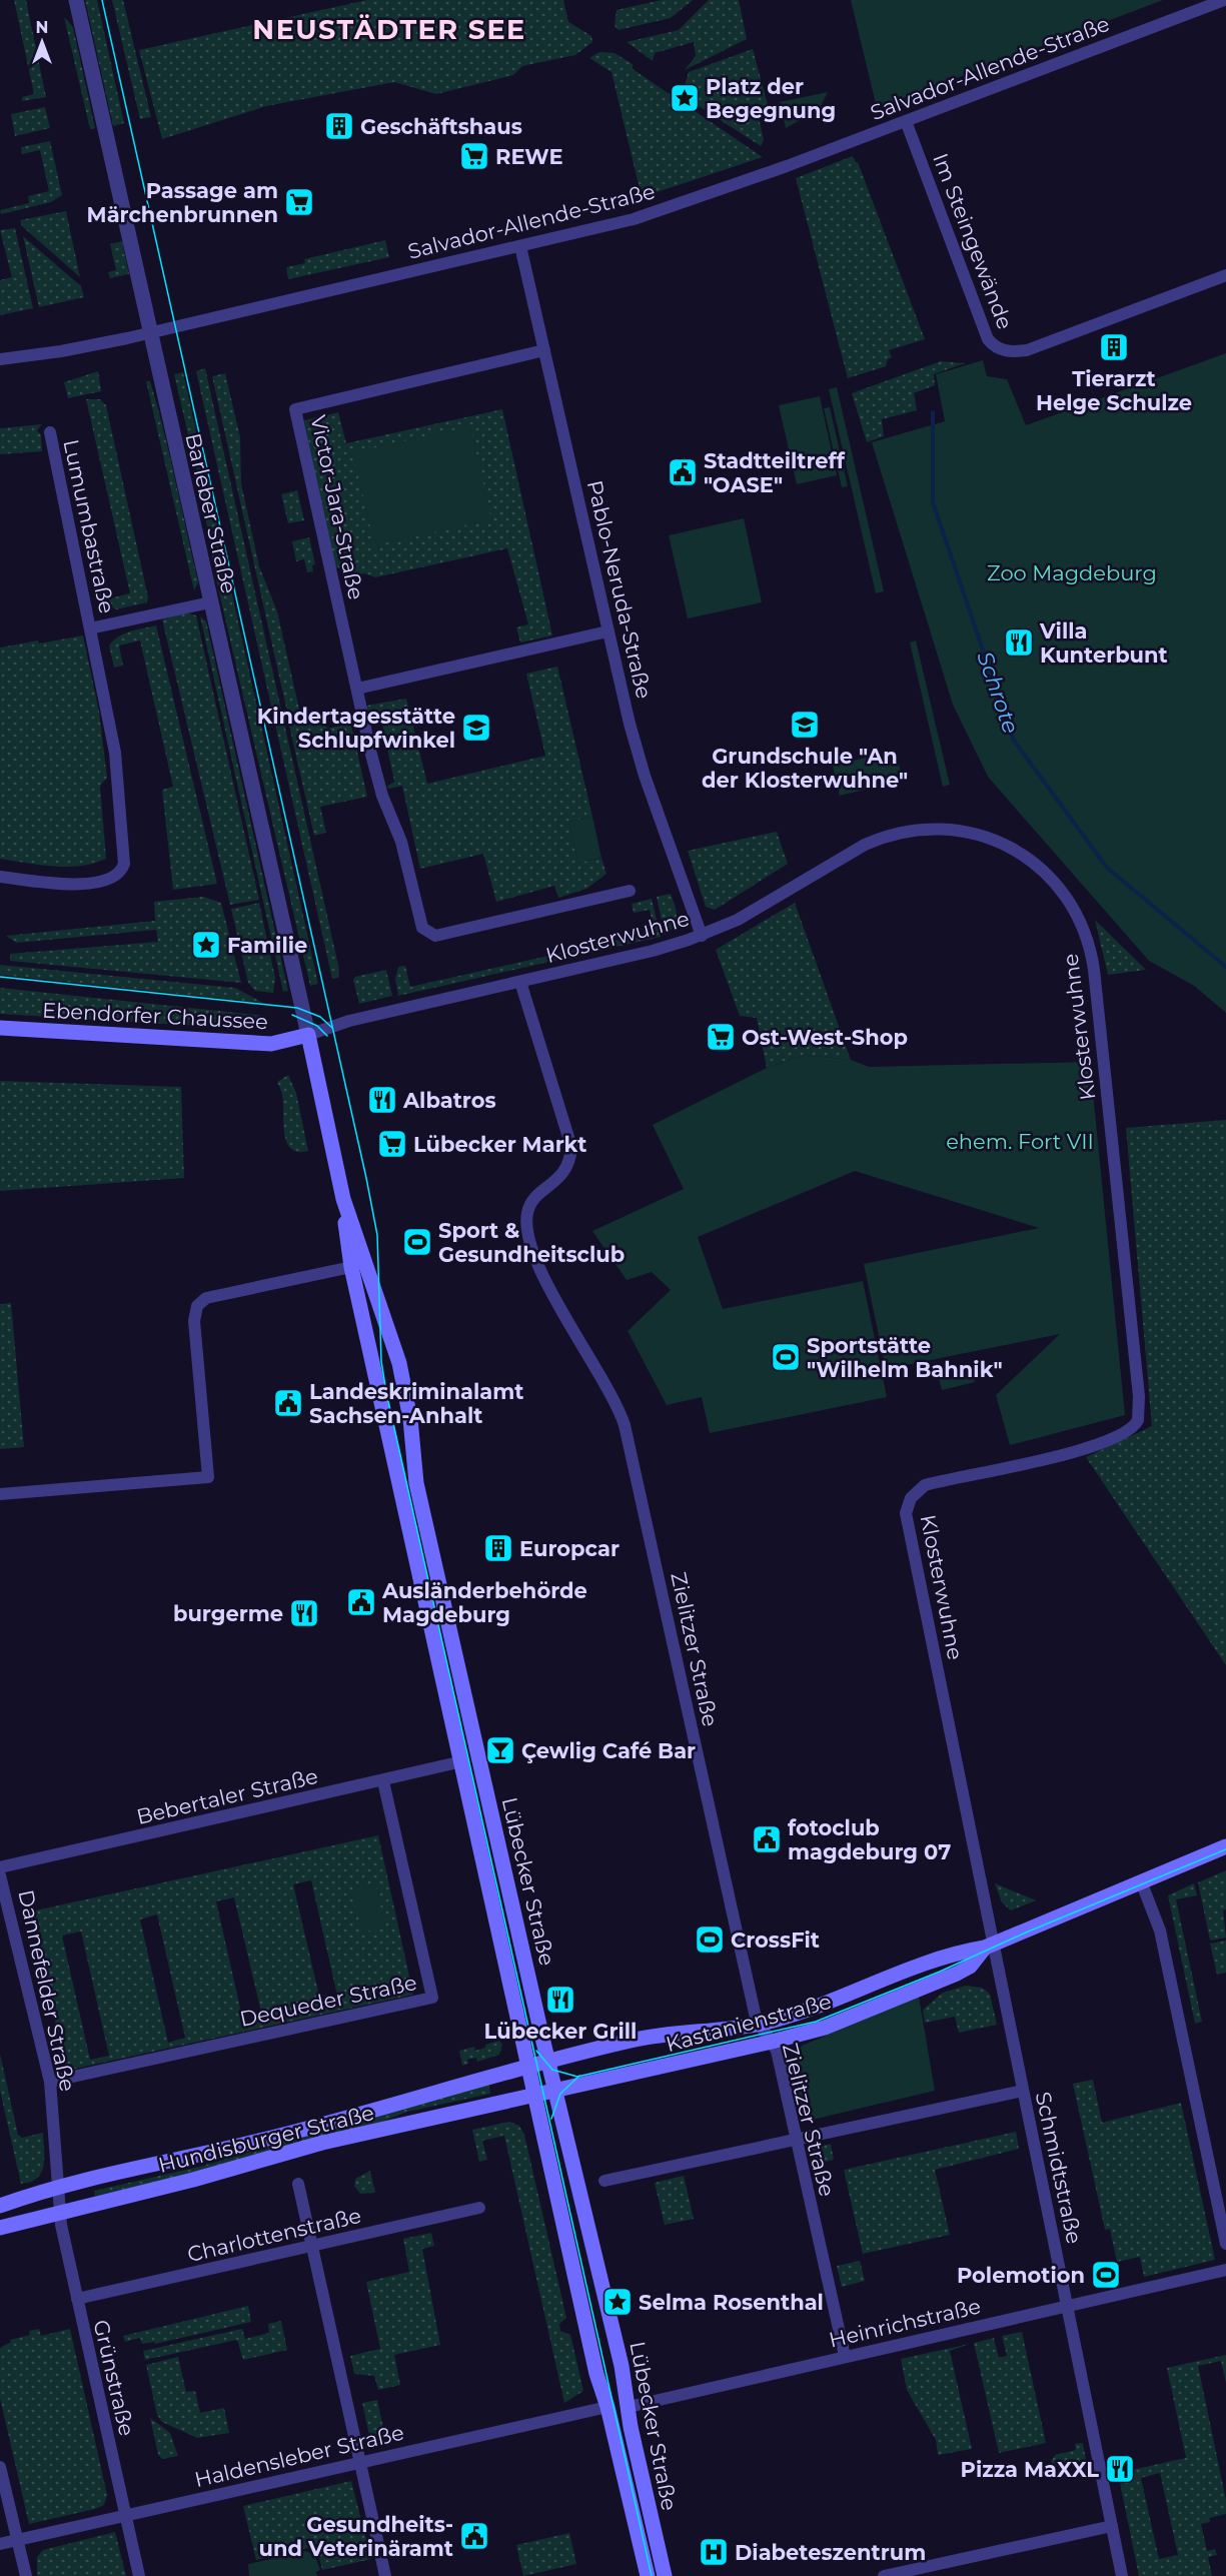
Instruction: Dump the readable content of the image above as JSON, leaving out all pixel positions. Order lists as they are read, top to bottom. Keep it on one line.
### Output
{"streets":{"main road":["Ebendorfer Chaussee","Lübecker Straße","Kastanienstraße","Hundisburger Straße"],"street":["Salvador-Allende-Straße","Im Steingewände","Victor-Jara-Straße","Barleber Straße","Lumumbastraße","Pablo-Neruda-Straße","Klosterwuhne","Zielitzer Straße","Bebertaler Straße","Dannefelder Straße","Dequeder Straße","Schmidtstraße","Charlottenstraße","Heinrichstraße","Grünstraße","Haldensleber Straße"]},"crossings":[["Salvador-Allende-Straße","Im Steingewände"],["Salvador-Allende-Straße","Barleber Straße"],["Salvador-Allende-Straße","Pablo-Neruda-Straße"],["Victor-Jara-Straße","Pablo-Neruda-Straße"],["Barleber Straße","Lumumbastraße"],["Barleber Straße","Klosterwuhne"],["Barleber Straße","Ebendorfer Chaussee"],["Barleber Straße","Lübecker Straße"],["Pablo-Neruda-Straße","Klosterwuhne"],["Klosterwuhne","Ebendorfer Chaussee"],["Klosterwuhne","Zielitzer Straße"],["Klosterwuhne","Lübecker Straße"],["Klosterwuhne","Kastanienstraße"],["Klosterwuhne","Schmidtstraße"],["Ebendorfer Chaussee","Lübecker Straße"],["Zielitzer Straße","Kastanienstraße"],["Zielitzer Straße","Heinrichstraße"],["Bebertaler Straße","Lübecker Straße"],["Bebertaler Straße","Dequeder Straße"],["Lübecker Straße","Kastanienstraße"],["Lübecker Straße","Hundisburger Straße"],["Lübecker Straße","Heinrichstraße"],["Lübecker Straße","Haldensleber Straße"],["Dannefelder Straße","Dequeder Straße"],["Dannefelder Straße","Hundisburger Straße"],["Dannefelder Straße","Grünstraße"],["Kastanienstraße","Hundisburger Straße"],["Kastanienstraße","Schmidtstraße"],["Hundisburger Straße","Grünstraße"],["Schmidtstraße","Heinrichstraße"],["Charlottenstraße","Grünstraße"],["Grünstraße","Haldensleber Straße"]],"districts":["NEUSTÄDTER SEE"],"water":["Schrote"],"parks":["Zoo Magdeburg","ehem. Fort VII"],"places":{"place":["Platz der Begegnung","Familie","Selma Rosenthal"],"building":["Geschäftshaus","Tierarzt Helge Schulze","Europcar"],"supermarket":["REWE","Passage am Märchenbrunnen","Ost-West-Shop","Lübecker Markt"],"public building":["Stadtteiltreff \"OASE\"","Landeskriminalamt Sachsen-Anhalt","Ausländerbehörde Magdeburg","fotoclub magdeburg 07","Gesundheits- und Veterinäramt"],"restaurant":["Villa Kunterbunt","Albatros","burgerme","Lübecker Grill","Pizza MaXXL"],"school or university":["Grundschule \"An der Klosterwuhne\"","Kindertagesstätte Schlupfwinkel"],"sports":["Sport & Gesundheitsclub","Sportstätte \"Wilhelm Bahnik\"","CrossFit","Polemotion"],"bar":["Çewlig Café Bar"],"hospital":["Diabeteszentrum"]},"north":"top"}
